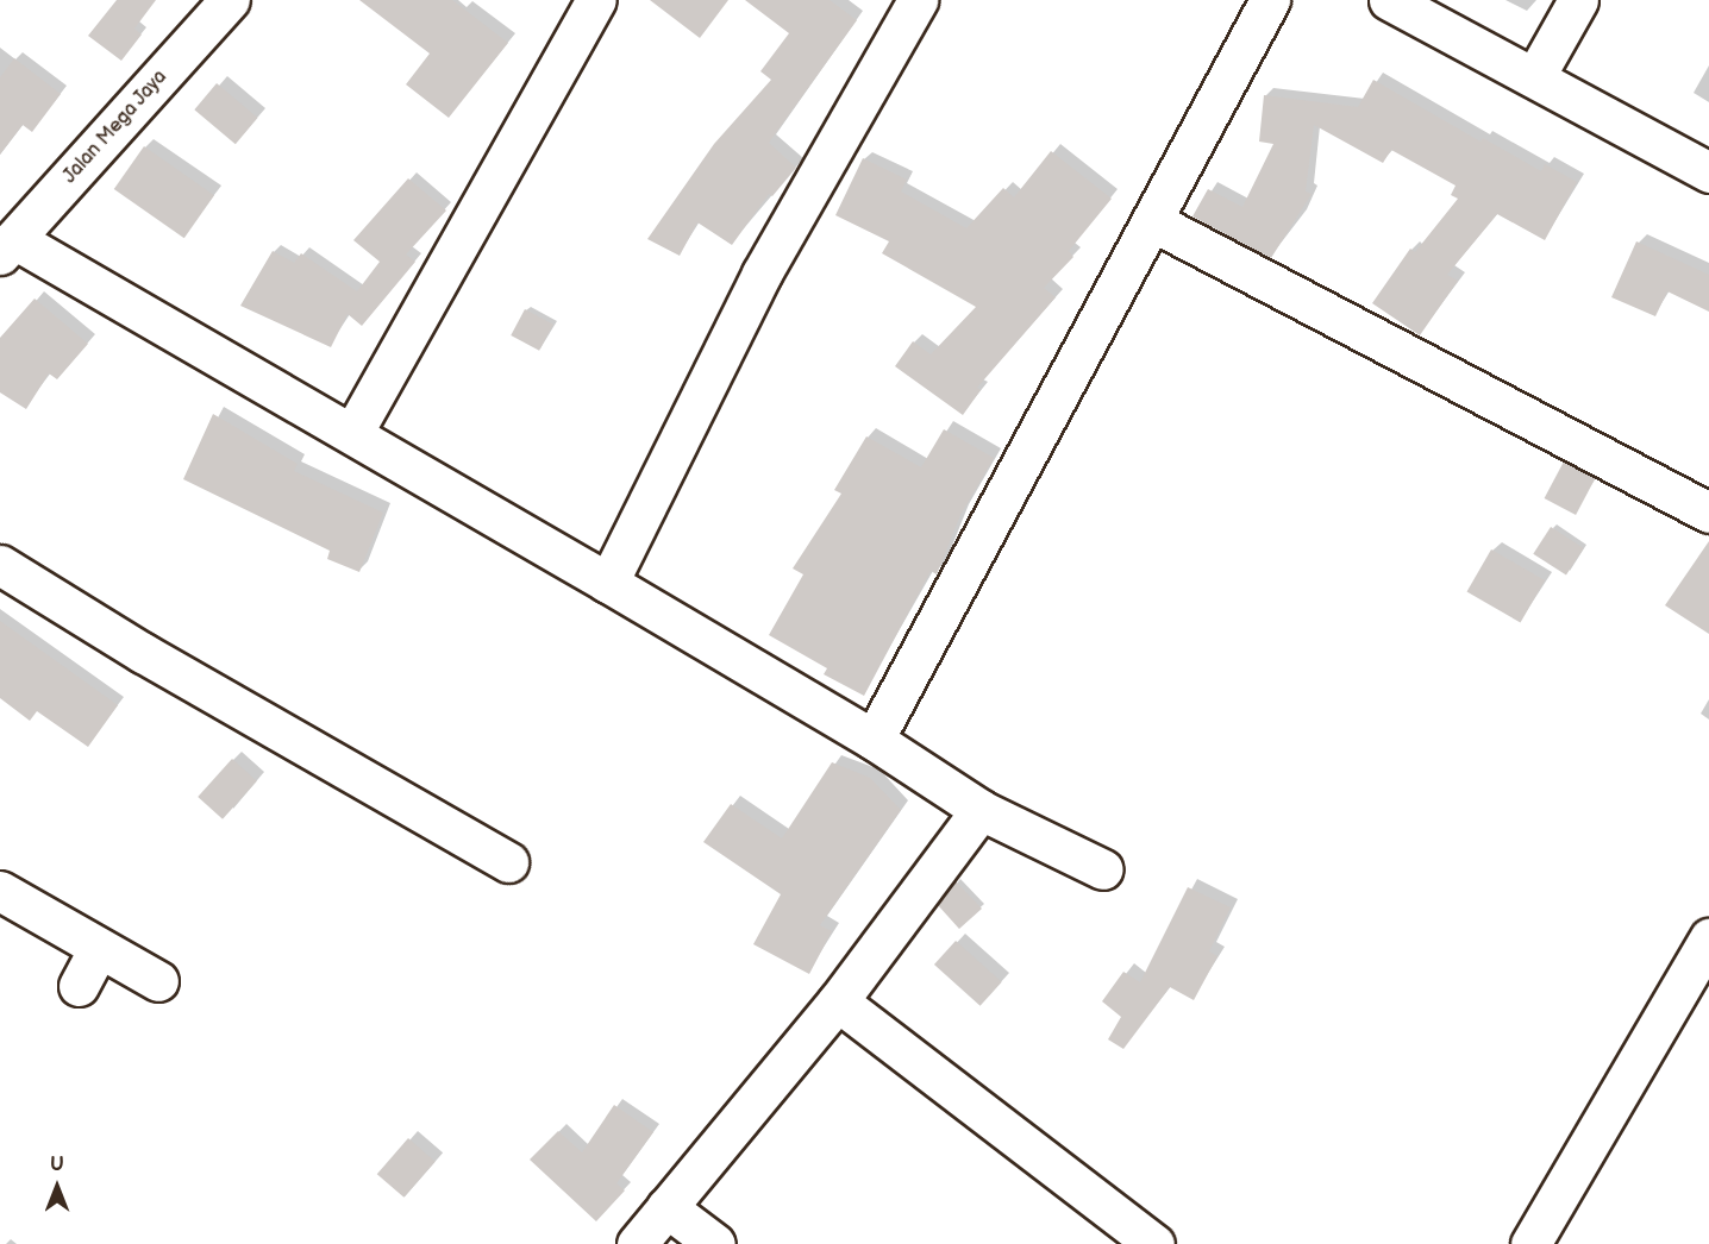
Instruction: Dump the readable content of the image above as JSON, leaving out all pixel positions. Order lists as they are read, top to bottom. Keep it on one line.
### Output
{"streets":{"street":["Jalan Mega Jaya"]},"north":"top"}
